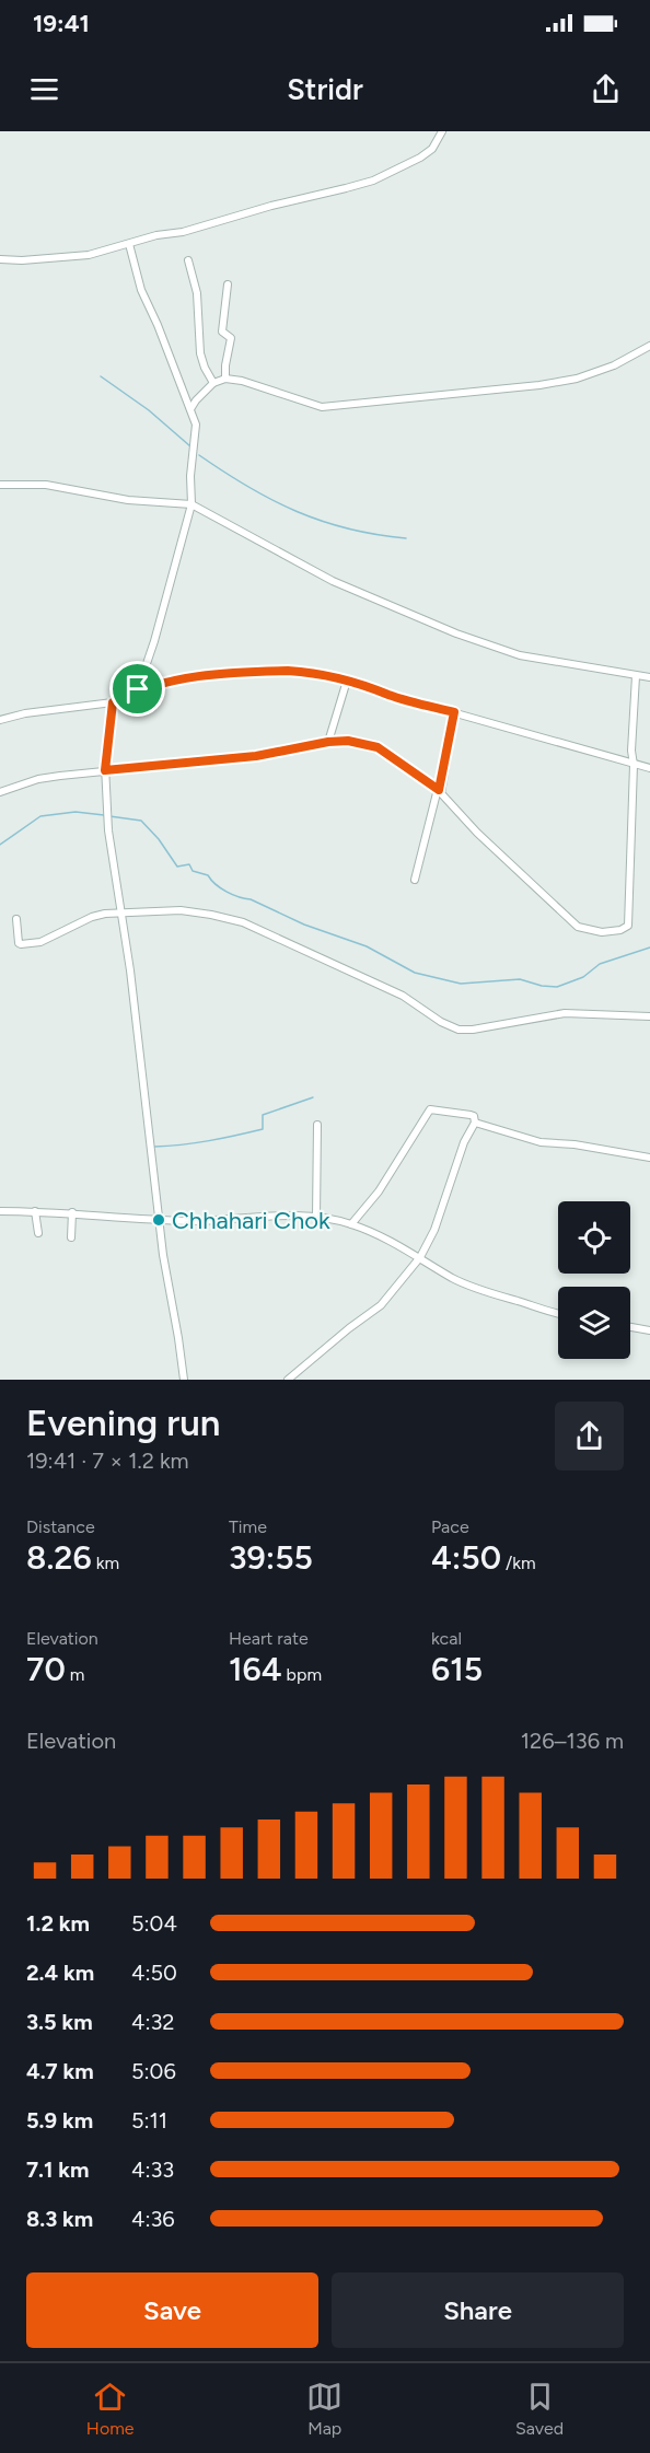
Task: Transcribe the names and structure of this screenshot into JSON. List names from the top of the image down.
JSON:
{
  "places": ["Chhahari Chok"],
  "page": {
    "status": "19:41",
    "header": "Stridr",
    "heading": ["Evening run", "19:41 · 7 × 1.2 km"],
    "stats": [
      ["Distance", "8.26 km"],
      ["Time", "39:55"],
      ["Pace", "4:50 /km"],
      ["Elevation", "70 m"],
      ["Heart rate", "164 bpm"],
      ["kcal", "615"]
    ],
    "chart": ["Elevation", "126–136 m"],
    "list": [
      {
        "name": "1.2 km",
        "note": "5:04"
      },
      {
        "name": "2.4 km",
        "note": "4:50"
      },
      {
        "name": "3.5 km",
        "note": "4:32"
      },
      {
        "name": "4.7 km",
        "note": "5:06"
      },
      {
        "name": "5.9 km",
        "note": "5:11"
      },
      {
        "name": "7.1 km",
        "note": "4:33"
      },
      {
        "name": "8.3 km",
        "note": "4:36"
      }
    ],
    "buttons": ["Save", "Share"],
    "tabs": ["Home", "Map", "Saved"]
  }
}
